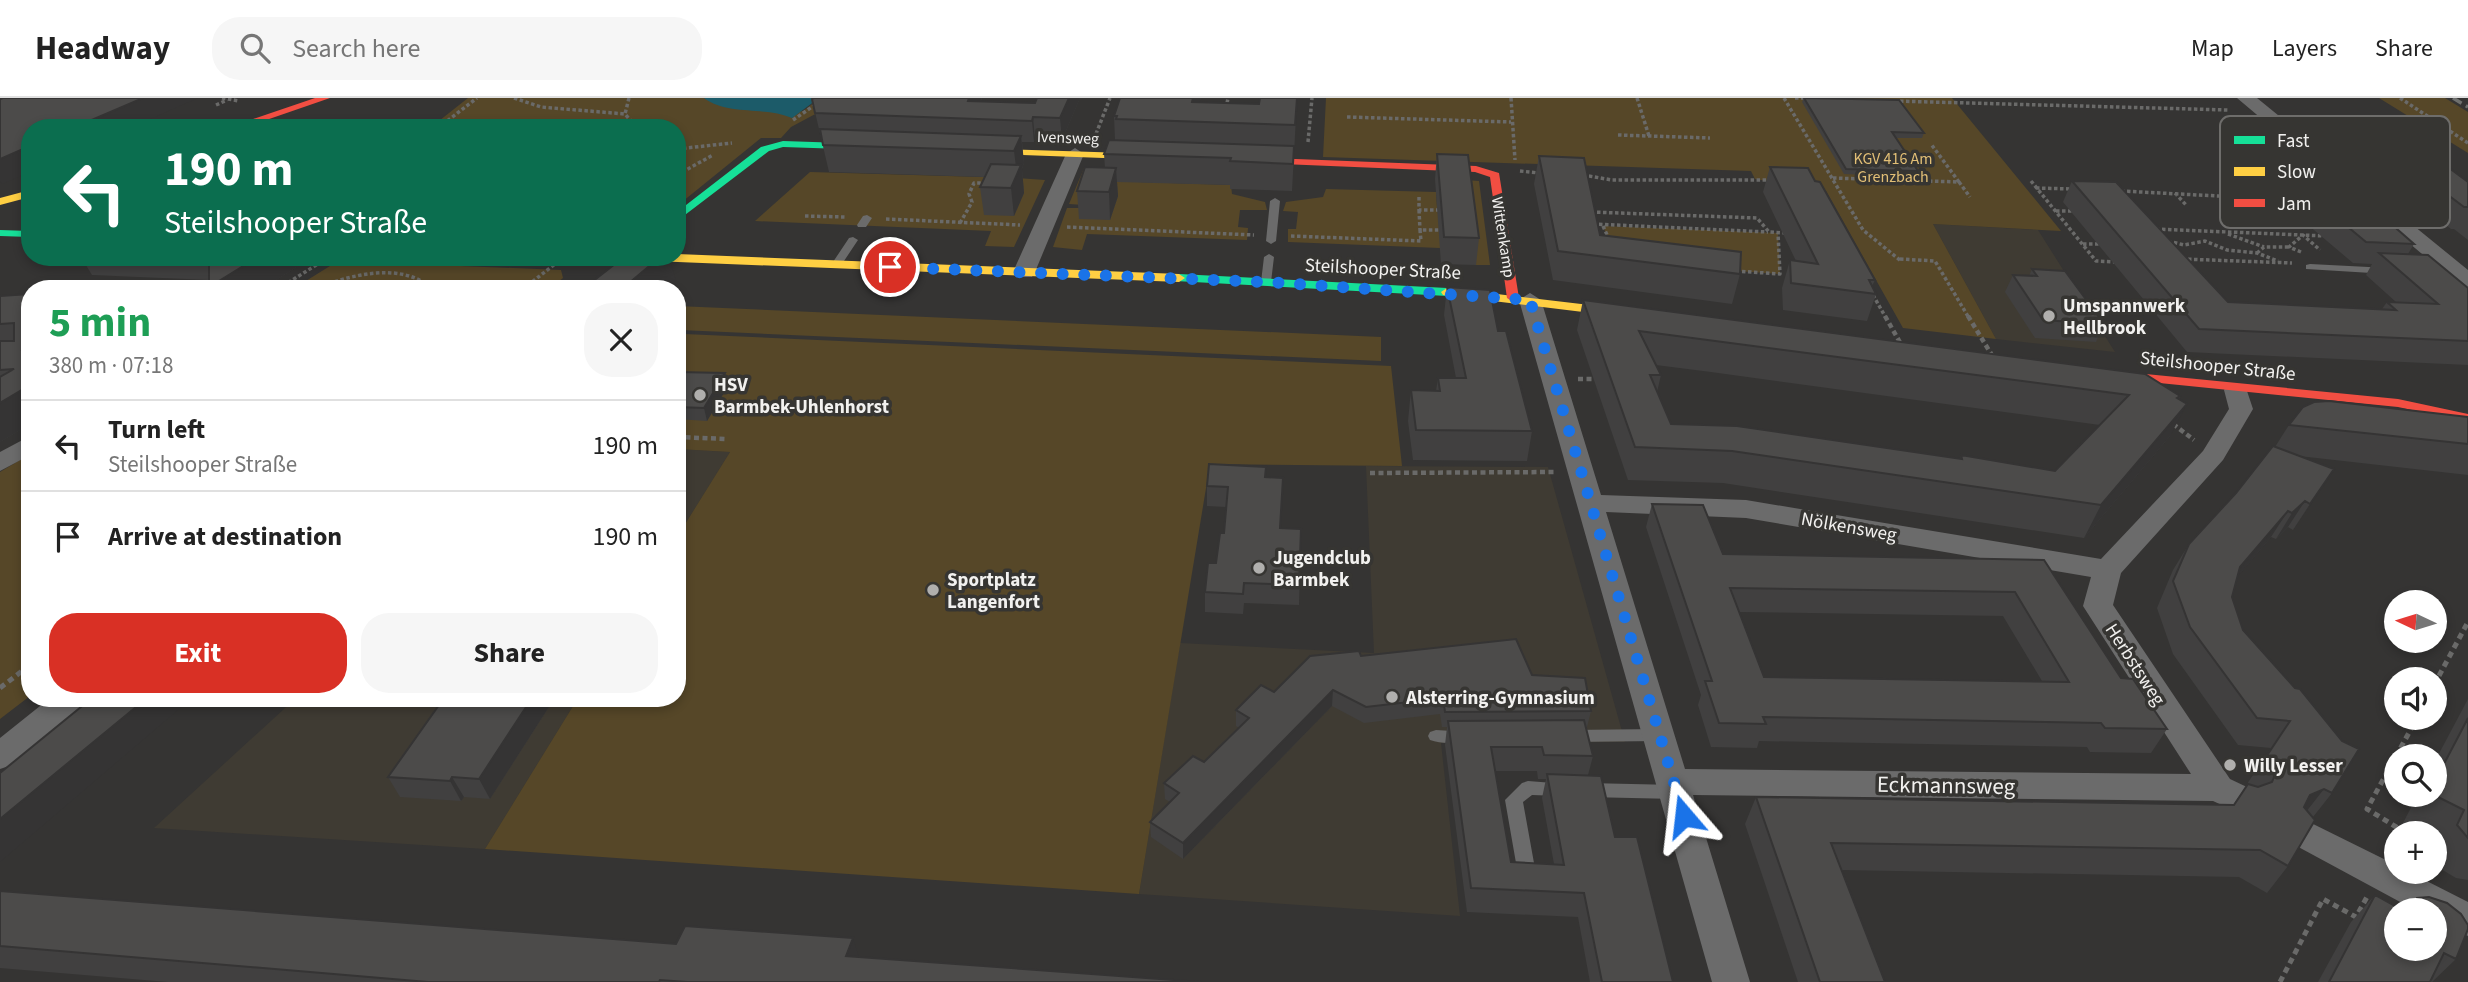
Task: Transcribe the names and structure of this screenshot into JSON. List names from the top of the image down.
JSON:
{
  "streets": {
    "street": [
      "Ivensweg",
      "Wittenkamp",
      "Steilshooper Straße",
      "Nölkensweg",
      "Herbstsweg",
      "Eckmannsweg"
    ]
  },
  "crossings": [
    ["Wittenkamp", "Steilshooper Straße"],
    ["Wittenkamp", "Nölkensweg"],
    ["Wittenkamp", "Eckmannsweg"],
    ["Steilshooper Straße", "Herbstsweg"],
    ["Nölkensweg", "Herbstsweg"],
    ["Herbstsweg", "Eckmannsweg"]
  ],
  "parks": ["KGV 416 Am Grenzbach"],
  "places": [
    "Umspannwerk Hellbrook",
    "HSV Barmbek-Uhlenhorst",
    "Jugendclub Barmbek",
    "Sportplatz Langenfort",
    "Alsterring-Gymnasium",
    "Willy Lesser"
  ],
  "legend": ["Fast", "Slow", "Jam"],
  "north": "left",
  "page": {
    "header": "Headway",
    "search": "Search here",
    "nav": ["Map", "Layers", "Share"],
    "turn": ["190 m", "Steilshooper Straße"],
    "heading": ["5 min", "380 m · 07:18"],
    "list": [
      {
        "name": "Turn left",
        "note": "Steilshooper Straße",
        "value": "190 m"
      },
      {
        "name": "Arrive at destination",
        "value": "190 m"
      }
    ],
    "map_buttons": ["+", "−"],
    "buttons": ["Exit", "Share"]
  }
}
